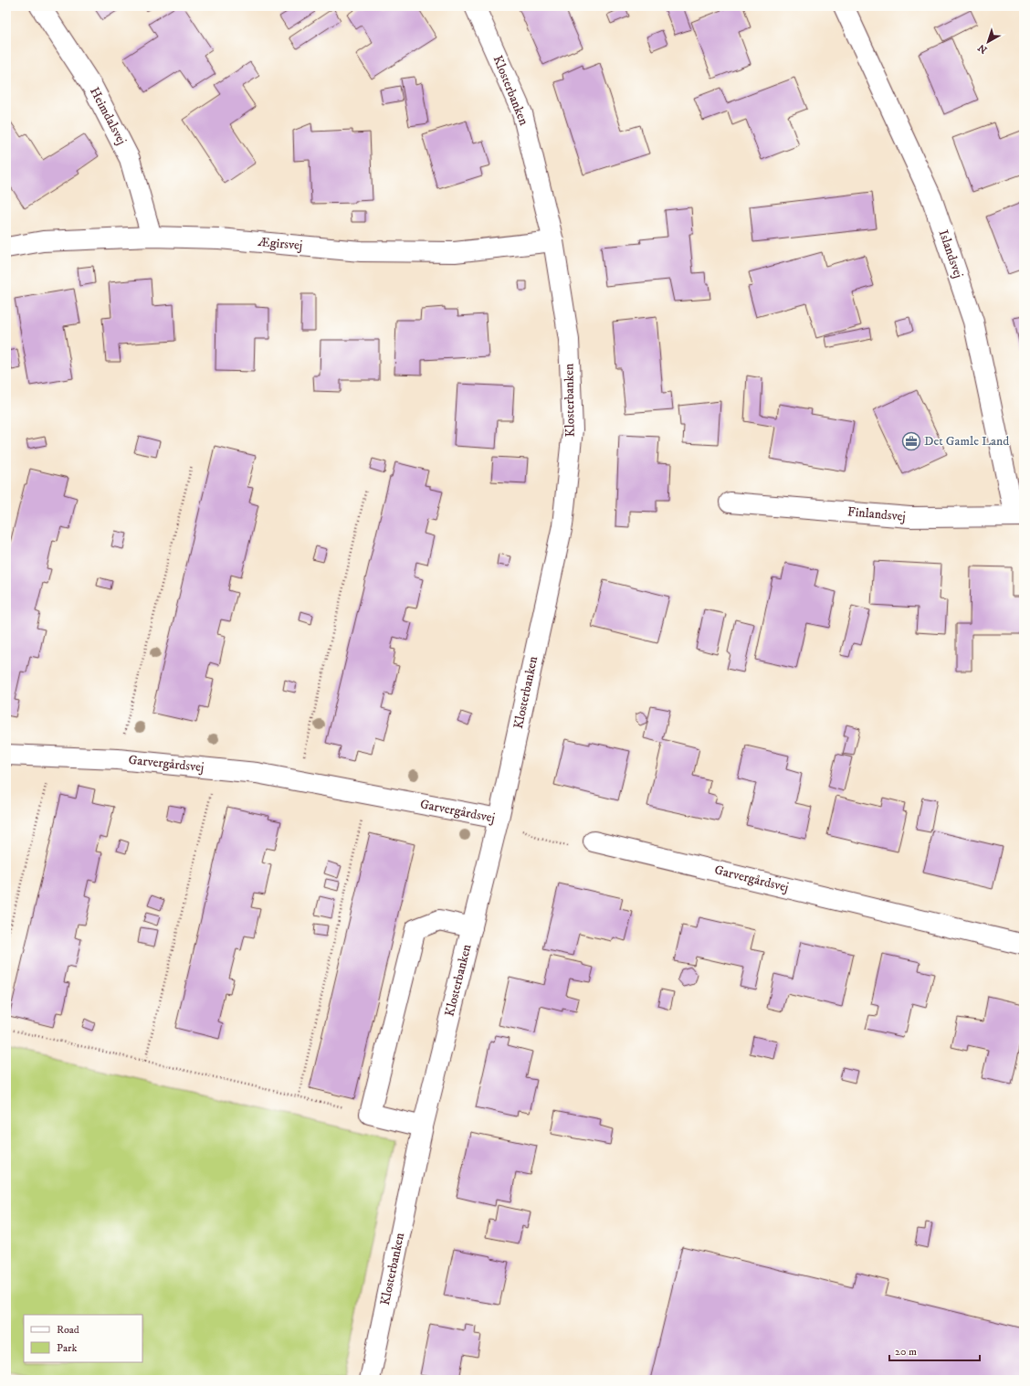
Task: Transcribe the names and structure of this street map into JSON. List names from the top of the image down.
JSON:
{
  "streets": {
    "street": [
      "Klosterbanken",
      "Heimdalsvej",
      "Ægirsvej",
      "Islandsvej",
      "Finlandsvej",
      "Garvergårdsvej"
    ]
  },
  "crossings": [
    ["Klosterbanken", "Ægirsvej"],
    ["Klosterbanken", "Garvergårdsvej"],
    ["Heimdalsvej", "Ægirsvej"],
    ["Islandsvej", "Finlandsvej"]
  ],
  "places": {
    "office": ["Det Gamle Land"]
  },
  "legend": ["Road", "Park"],
  "scale_bar": "20 m",
  "north": "bottom left"
}
